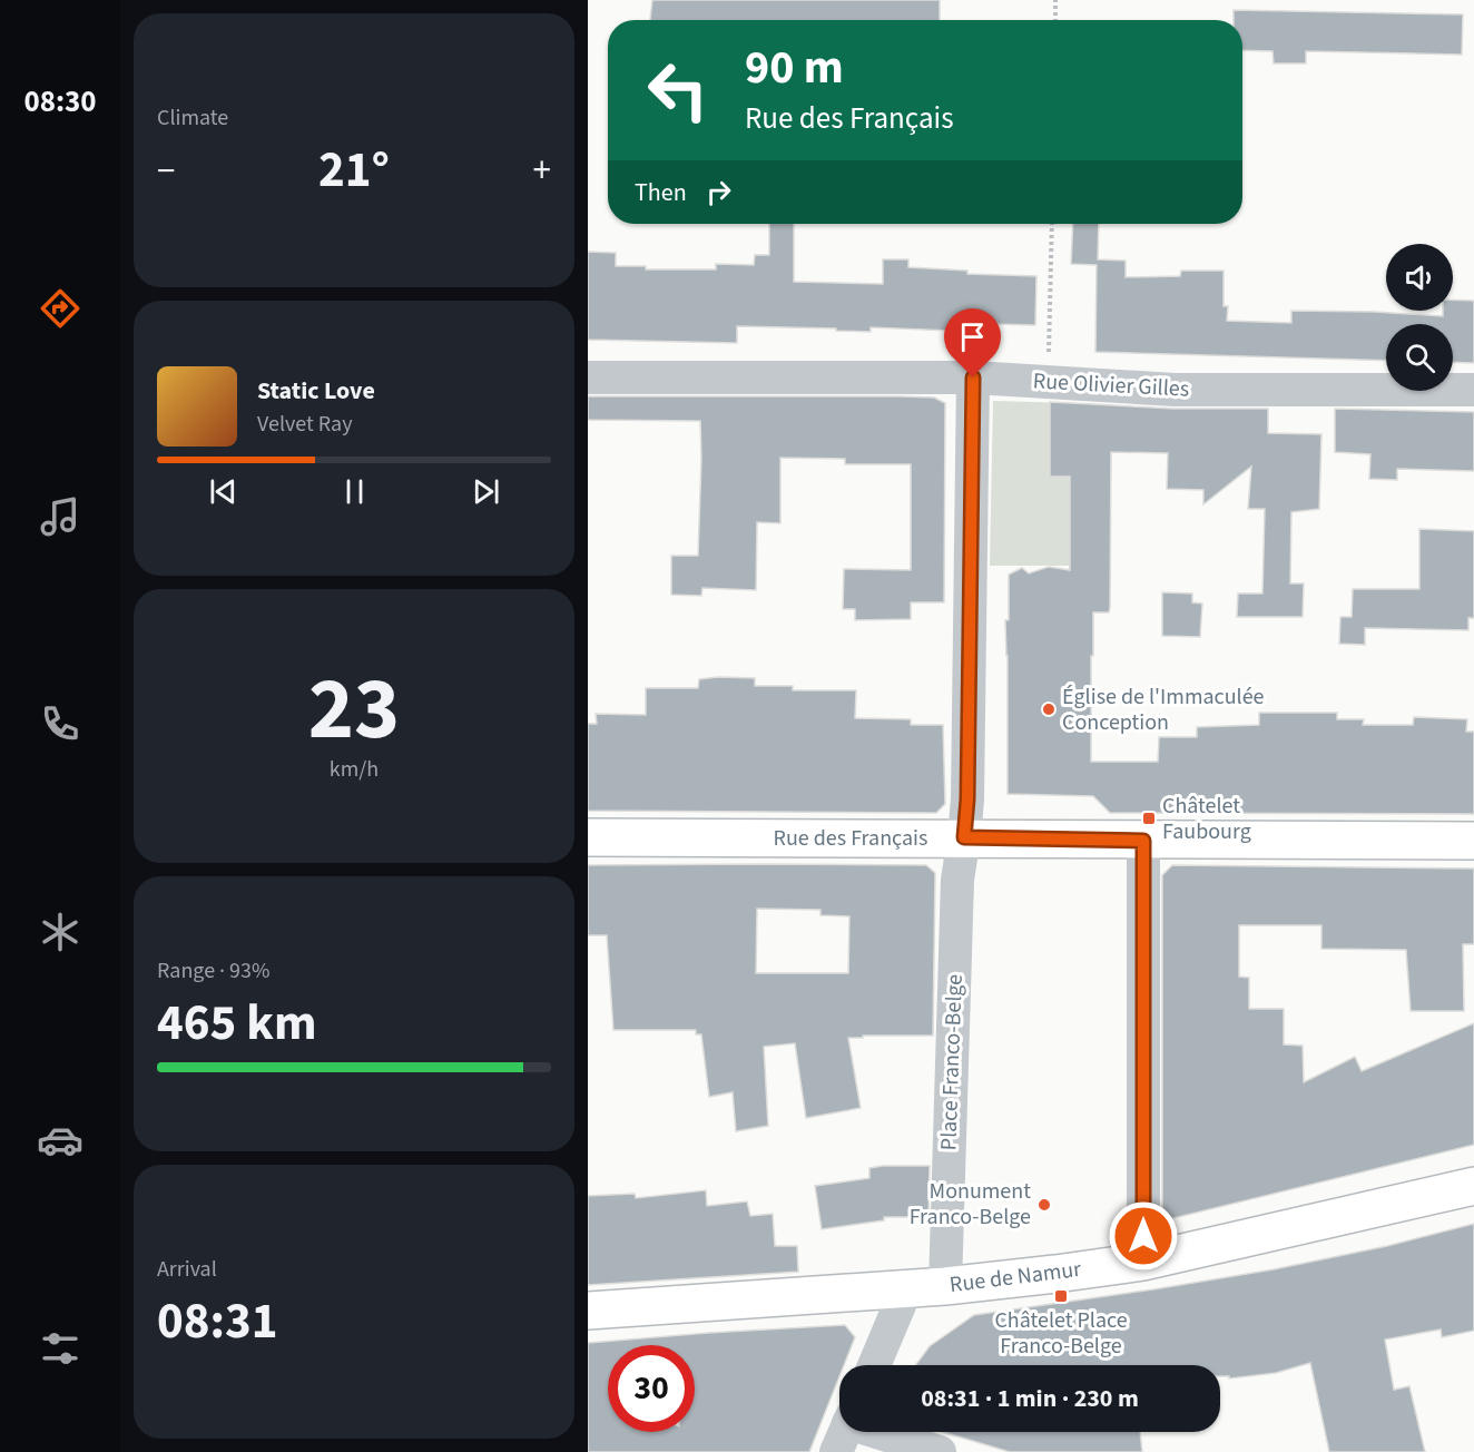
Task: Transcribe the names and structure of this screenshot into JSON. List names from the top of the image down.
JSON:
{
  "streets": {
    "main road": ["Rue des Français", "Rue de Namur"],
    "street": ["Rue Olivier Gilles", "Place Franco-Belge"]
  },
  "crossings": [
    ["Rue Olivier Gilles", "Place Franco-Belge"],
    ["Rue des Français", "Place Franco-Belge"],
    ["Place Franco-Belge", "Rue de Namur"]
  ],
  "places": {
    "other": ["Église de l'Immaculée Conception", "Monument Franco-Belge"],
    "transit": ["Châtelet Faubourg", "Châtelet Place Franco-Belge"]
  },
  "page": {
    "tabs": "08:30",
    "tile": [
      "Climate",
      ["23", "km/h"],
      ["Range · 93%", "465 km"],
      ["Arrival", "08:31"]
    ],
    "turn": ["90 m", "Rue des Français"],
    "heat": ["−", "21°", "+"],
    "then": "Then",
    "song": ["Static Love", "Velvet Ray"],
    "limit": "30",
    "trip": "08:31 · 1 min · 230 m"
  }
}
